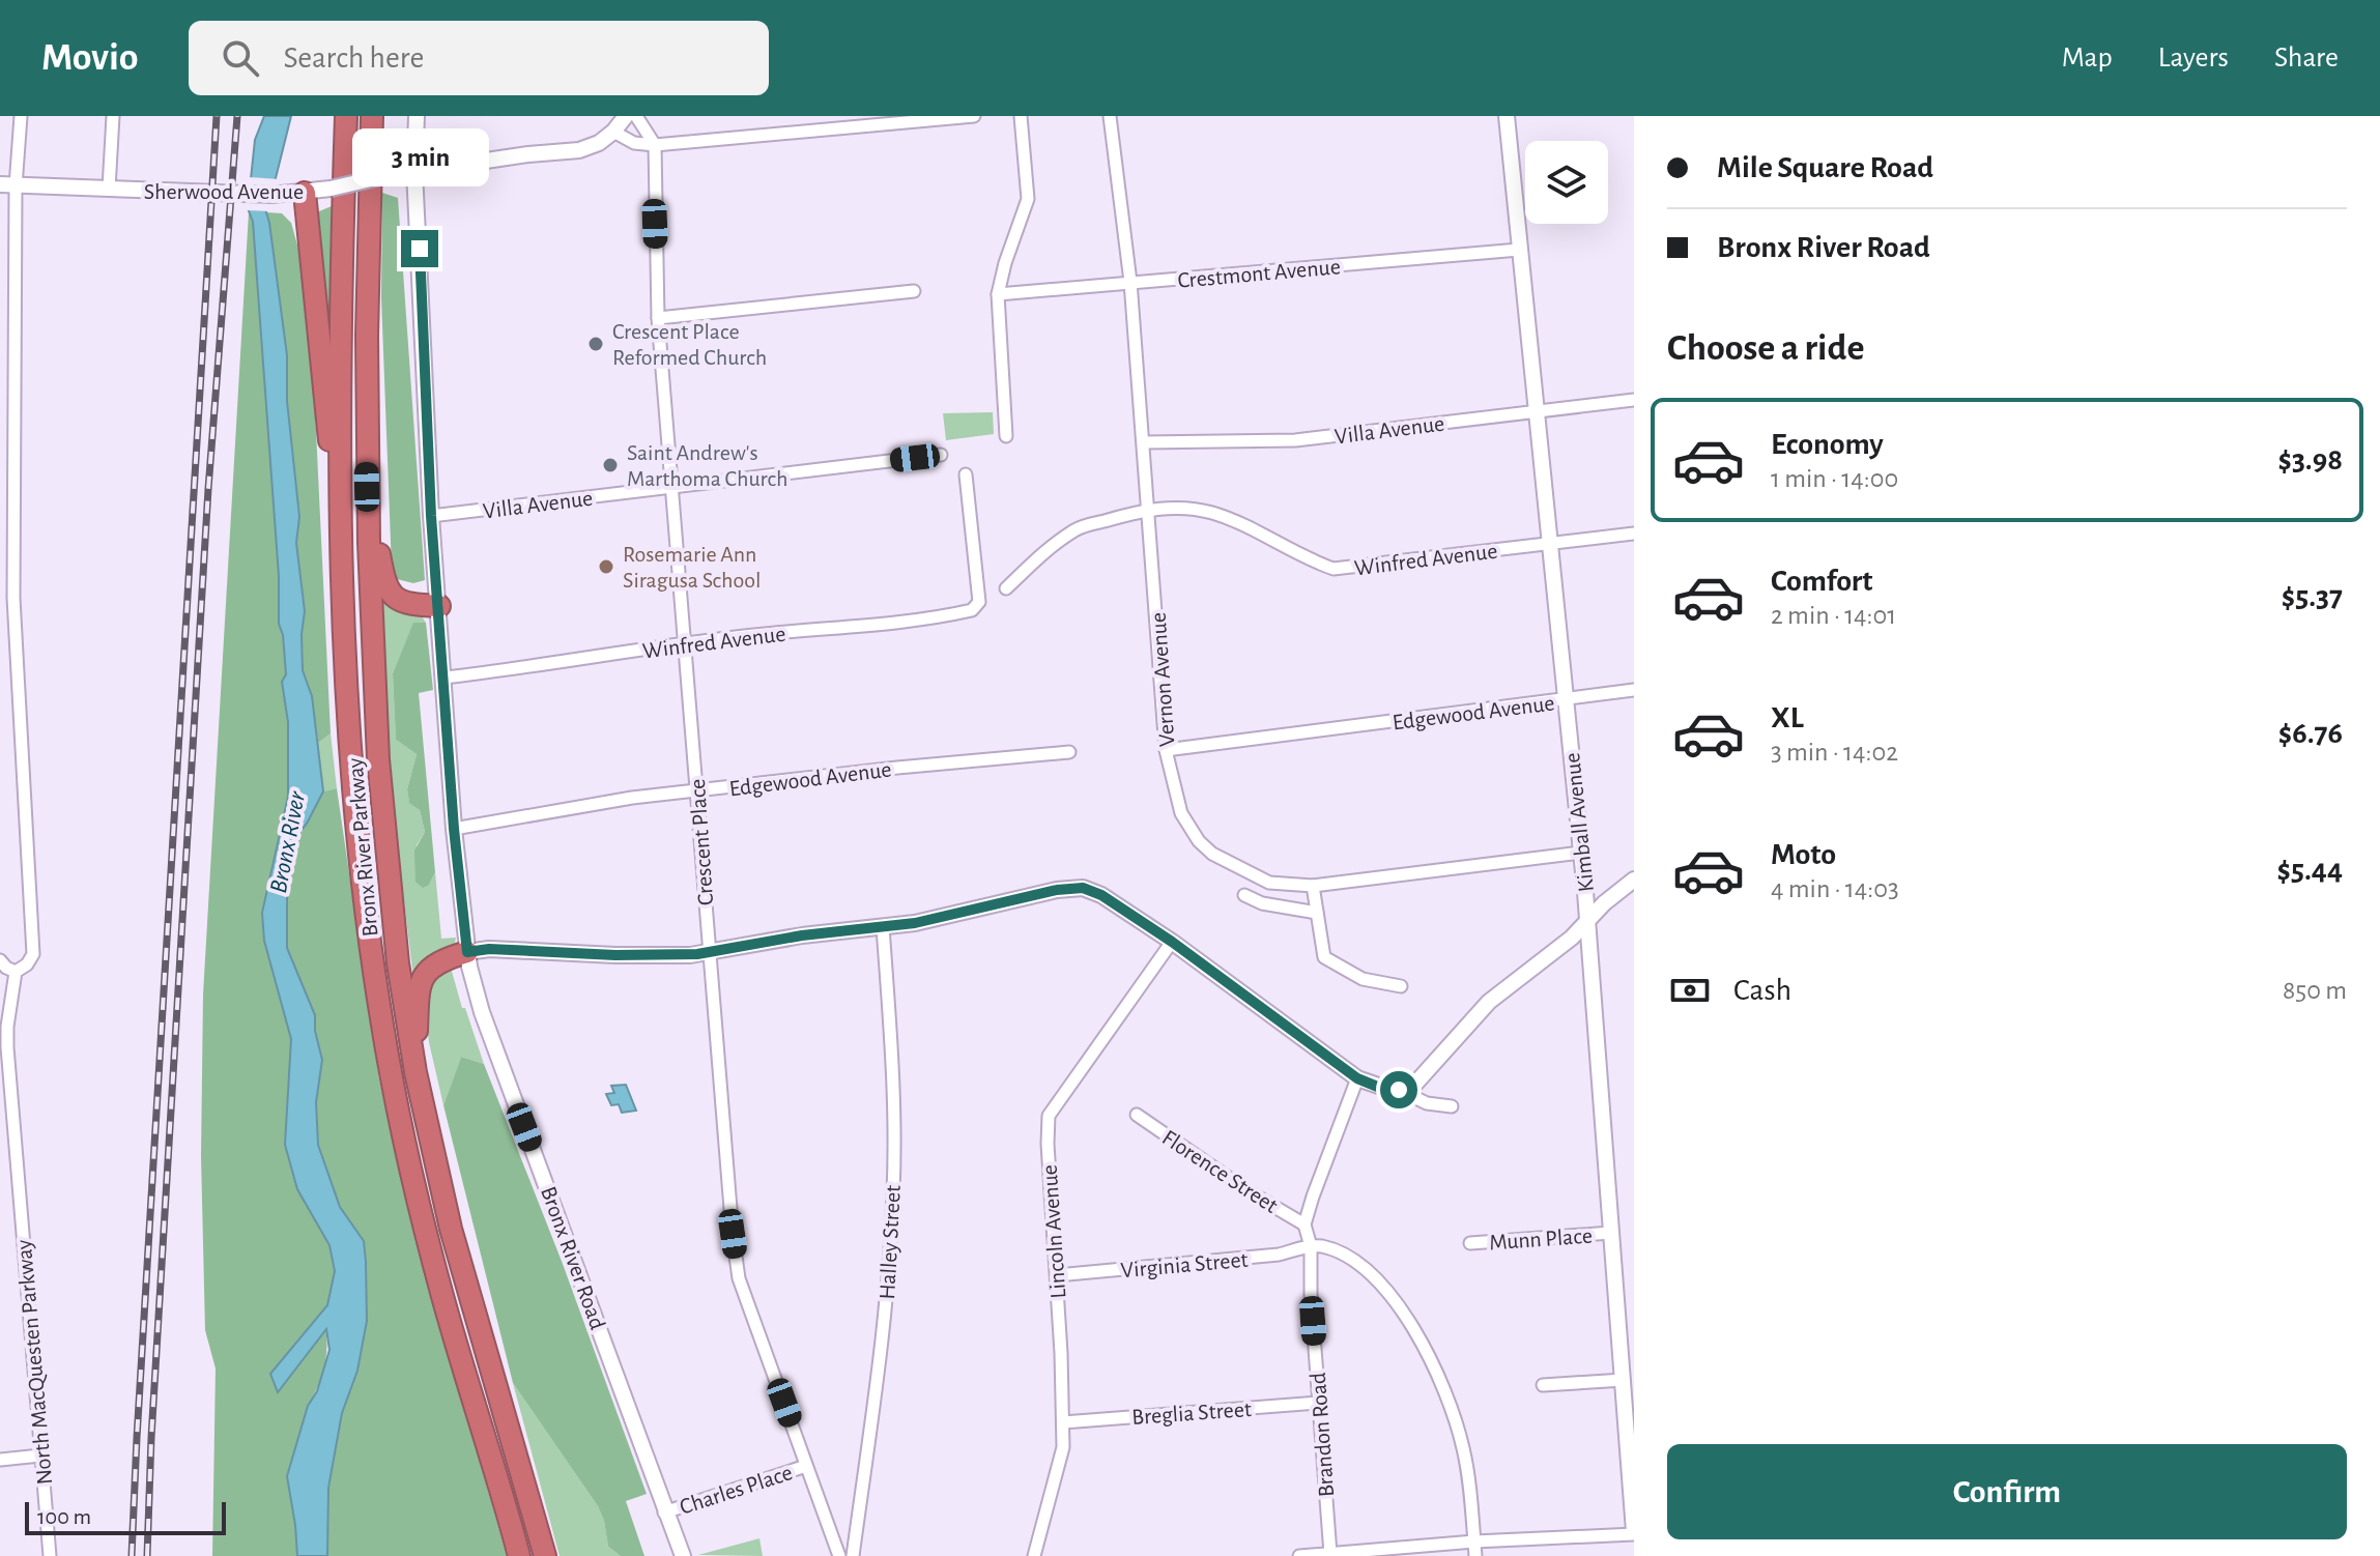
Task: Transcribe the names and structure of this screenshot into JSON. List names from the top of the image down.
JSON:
{
  "streets": {
    "highway": ["Bronx River Parkway"],
    "street": [
      "Sherwood Avenue",
      "Crestmont Avenue",
      "Villa Avenue",
      "Winfred Avenue",
      "Vernon Avenue",
      "Edgewood Avenue",
      "Kimball Avenue",
      "Crescent Place",
      "Florence Street",
      "Lincoln Avenue",
      "Munn Place",
      "Halley Street",
      "Bronx River Road",
      "Virginia Street",
      "North MacQuesten Parkway",
      "Breglia Street",
      "Brandon Road",
      "Charles Place"
    ]
  },
  "crossings": [
    ["Sherwood Avenue", "Bronx River Road"],
    ["Sherwood Avenue", "North MacQuesten Parkway"],
    ["Crestmont Avenue", "Vernon Avenue"],
    ["Crestmont Avenue", "Kimball Avenue"],
    ["Villa Avenue", "Vernon Avenue"],
    ["Villa Avenue", "Kimball Avenue"],
    ["Villa Avenue", "Crescent Place"],
    ["Villa Avenue", "Bronx River Road"],
    ["Winfred Avenue", "Vernon Avenue"],
    ["Winfred Avenue", "Kimball Avenue"],
    ["Winfred Avenue", "Crescent Place"],
    ["Winfred Avenue", "Bronx River Road"],
    ["Vernon Avenue", "Edgewood Avenue"],
    ["Vernon Avenue", "Kimball Avenue"],
    ["Edgewood Avenue", "Kimball Avenue"],
    ["Edgewood Avenue", "Crescent Place"],
    ["Edgewood Avenue", "Bronx River Road"],
    ["Kimball Avenue", "Munn Place"],
    ["Crescent Place", "Charles Place"],
    ["Florence Street", "Brandon Road"],
    ["Lincoln Avenue", "Virginia Street"],
    ["Lincoln Avenue", "Breglia Street"],
    ["Bronx River Road", "Charles Place"],
    ["Virginia Street", "Brandon Road"],
    ["Breglia Street", "Brandon Road"]
  ],
  "water": ["Bronx River"],
  "places": ["Crescent Place Reformed Church", "Saint Andrew's Marthoma Church", "Rosemarie Ann Siragusa School"],
  "scale_bar": "100 m",
  "page": {
    "header": "Movio",
    "search": "Search here",
    "nav": ["Map", "Layers", "Share"],
    "banner": ["Mile Square Road", "Bronx River Road"],
    "bubble": "3 min",
    "heading": "Choose a ride",
    "list": [
      {
        "name": "Economy",
        "note": "1 min · 14:00",
        "value": "$3.98"
      },
      {
        "name": "Comfort",
        "note": "2 min · 14:01",
        "value": "$5.37"
      },
      {
        "name": "XL",
        "note": "3 min · 14:02",
        "value": "$6.76"
      },
      {
        "name": "Moto",
        "note": "4 min · 14:03",
        "value": "$5.44"
      }
    ],
    "pay": ["Cash", "850 m"],
    "buttons": "Confirm",
    "scale": "100 m"
  }
}
